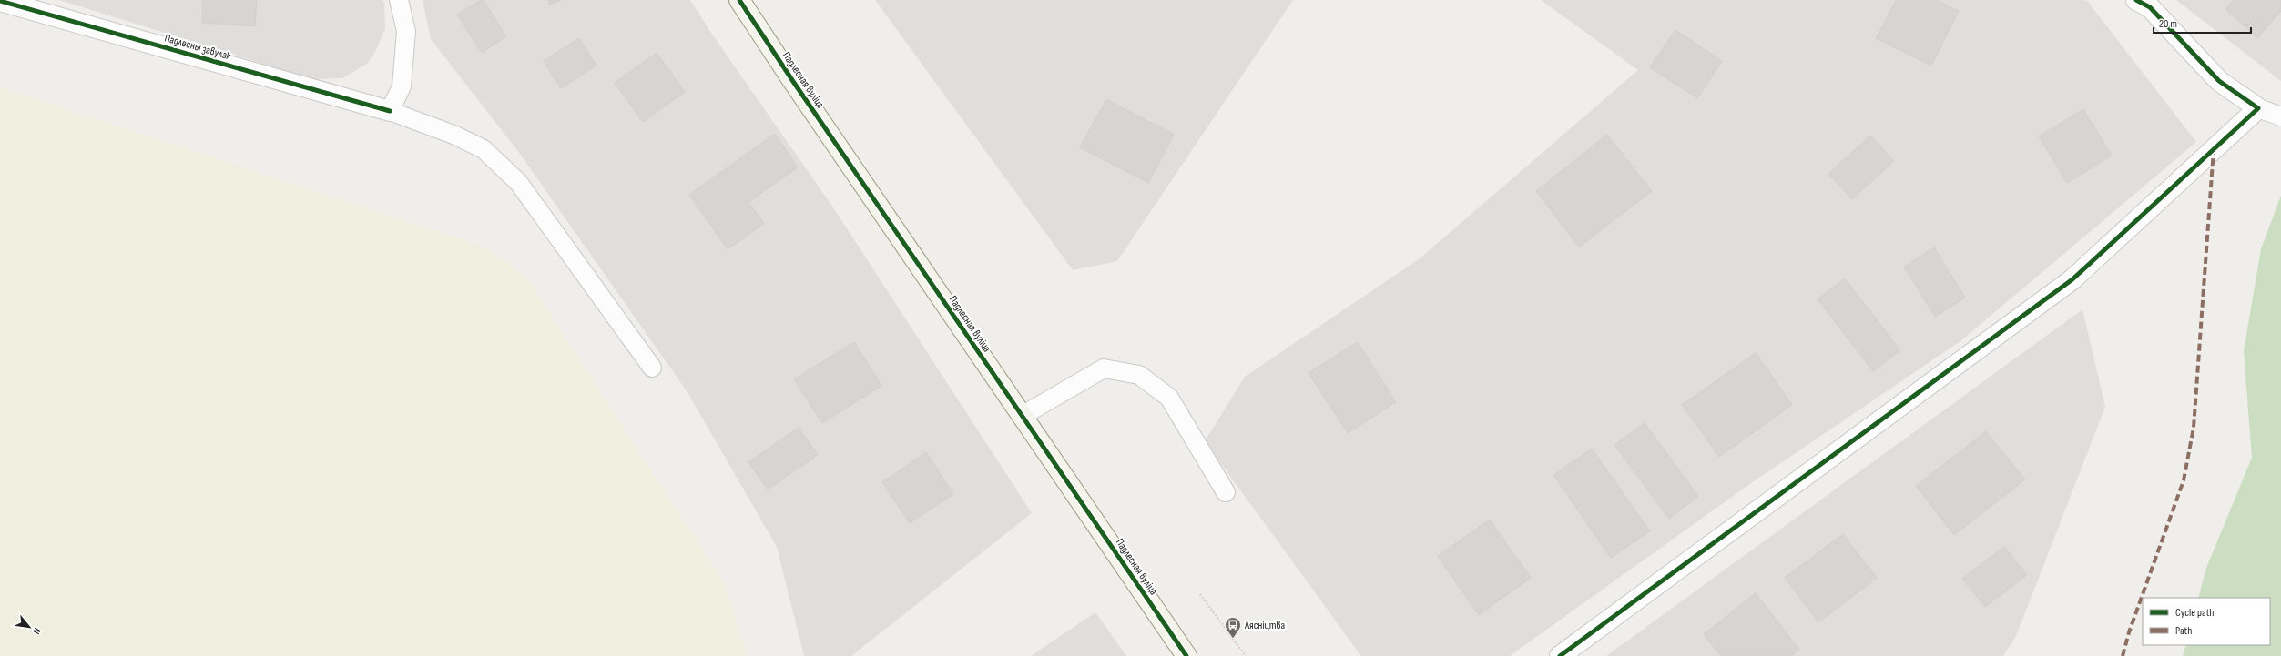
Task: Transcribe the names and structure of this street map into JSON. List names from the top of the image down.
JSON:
{
  "streets": {
    "main road": ["Падлесная вуліца"],
    "street": ["Падлесны завулак"]
  },
  "places": {
    "bus stop": ["Лясніцтва"]
  },
  "legend": ["Cycle path", "Path"],
  "scale_bar": "20 m",
  "north": "bottom right"
}
